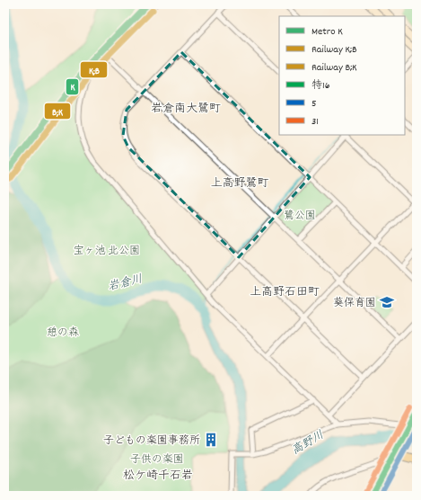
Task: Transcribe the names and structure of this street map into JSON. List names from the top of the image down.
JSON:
{
  "districts": [
    "岩倉南大鷺町",
    "上高野鷺町",
    "上高野石田町",
    "松ケ崎千石岩"
  ],
  "water": ["岩倉川", "高野川"],
  "parks": [
    "鷺公園",
    "宝ヶ池 北公園",
    "憩の森",
    "子供の楽園"
  ],
  "places": {
    "school or university": ["葵保育園"],
    "building": ["子どもの楽園事務所"]
  },
  "lines": [
    "metro line K",
    "rail line B;K",
    "rail line K;B",
    "transit line 31",
    "transit line 特16",
    "transit line 5"
  ],
  "legend": [
    "Metro K",
    "Railway K;B",
    "Railway B;K",
    "特16",
    "5",
    "31"
  ]
}
